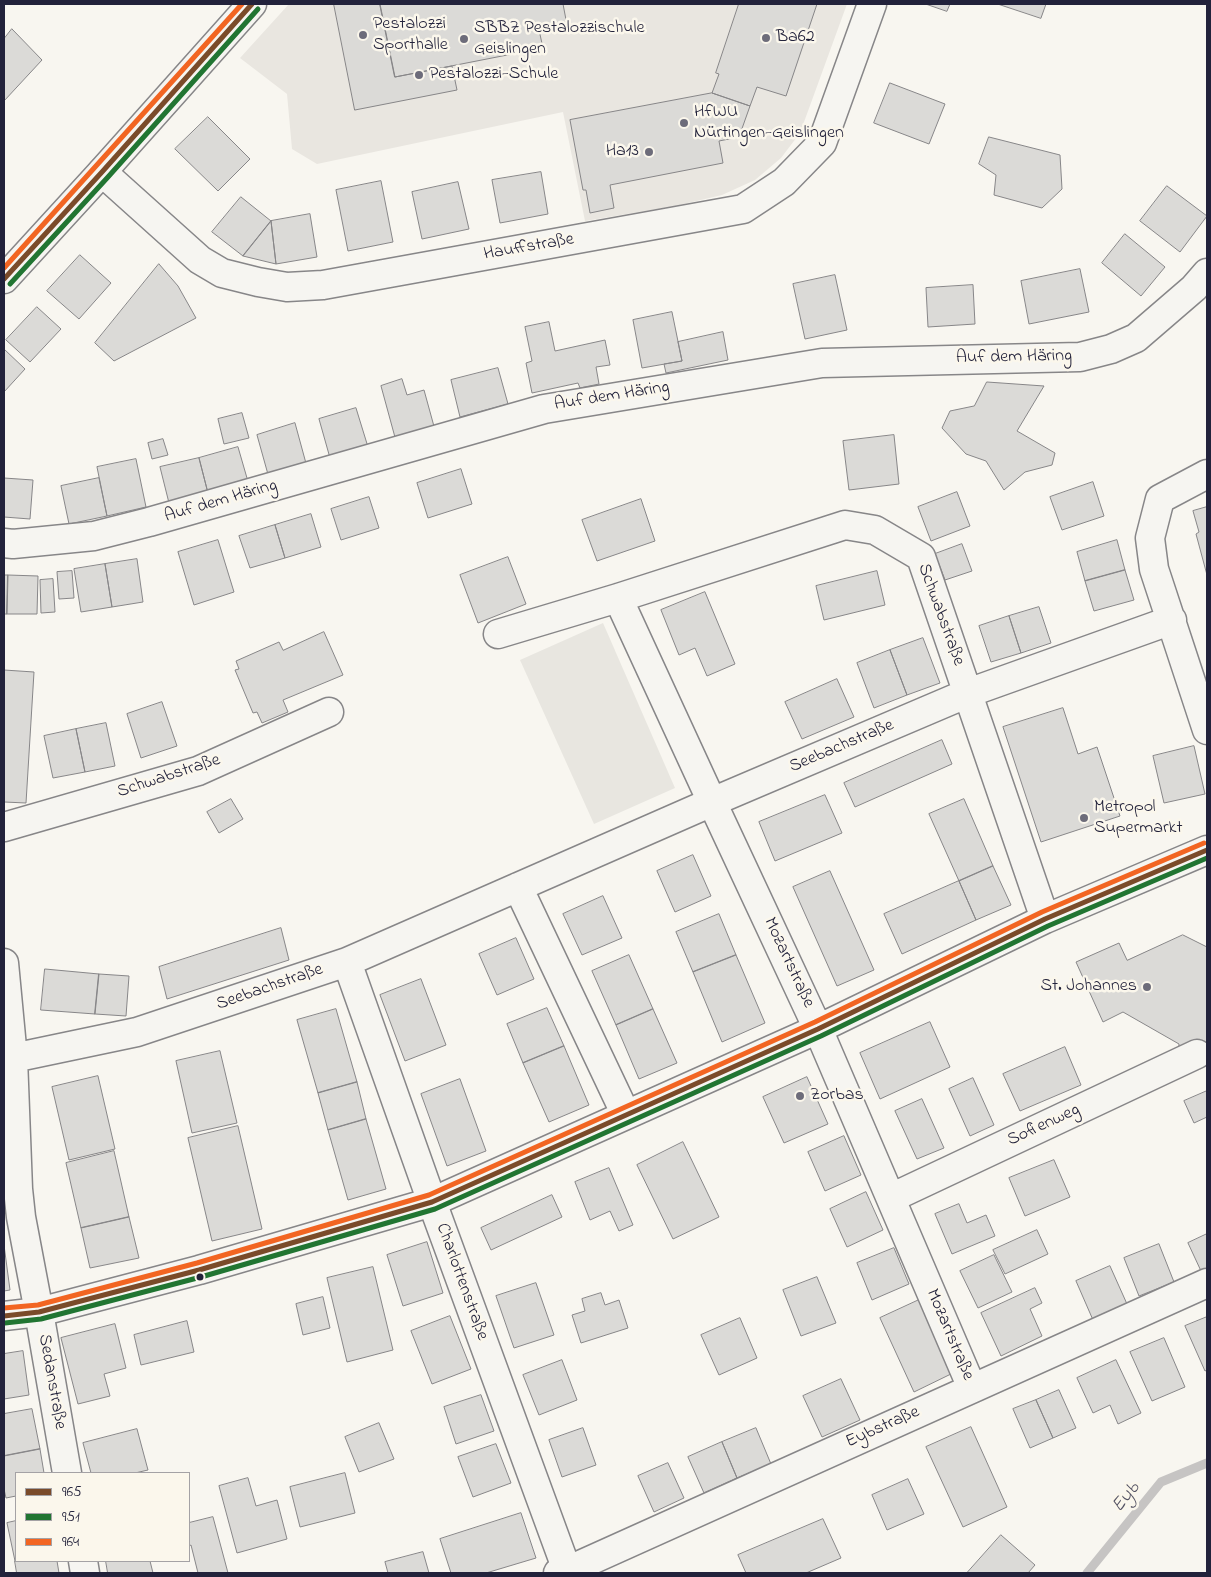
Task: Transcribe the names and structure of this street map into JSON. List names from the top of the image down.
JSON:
{
  "streets": {
    "street": [
      "Hauffstraße",
      "Auf dem Häring",
      "Schwabstraße",
      "Seebachstraße",
      "Mozartstraße",
      "Sofienweg",
      "Charlottenstraße",
      "Sedanstraße",
      "Eybstraße"
    ]
  },
  "crossings": [
    ["Schwabstraße", "Seebachstraße"],
    ["Schwabstraße", "Mozartstraße"],
    ["Seebachstraße", "Mozartstraße"],
    ["Seebachstraße", "Charlottenstraße"],
    ["Seebachstraße", "Sedanstraße"],
    ["Mozartstraße", "Sofienweg"],
    ["Mozartstraße", "Eybstraße"],
    ["Charlottenstraße", "Eybstraße"]
  ],
  "water": ["Eyb"],
  "places": [
    "Pestalozzi Sporthalle",
    "Ba62",
    "SBBZ Pestalozzischule Geislingen",
    "Pestalozzi-Schule",
    "HfWU Nürtingen-Geislingen",
    "Ha13",
    "Metropol Supermarkt",
    "St. Johannes",
    "Zorbas"
  ],
  "lines": ["transit line 965", "transit line 964", "transit line 951"],
  "legend": ["965", "951", "964"]
}
